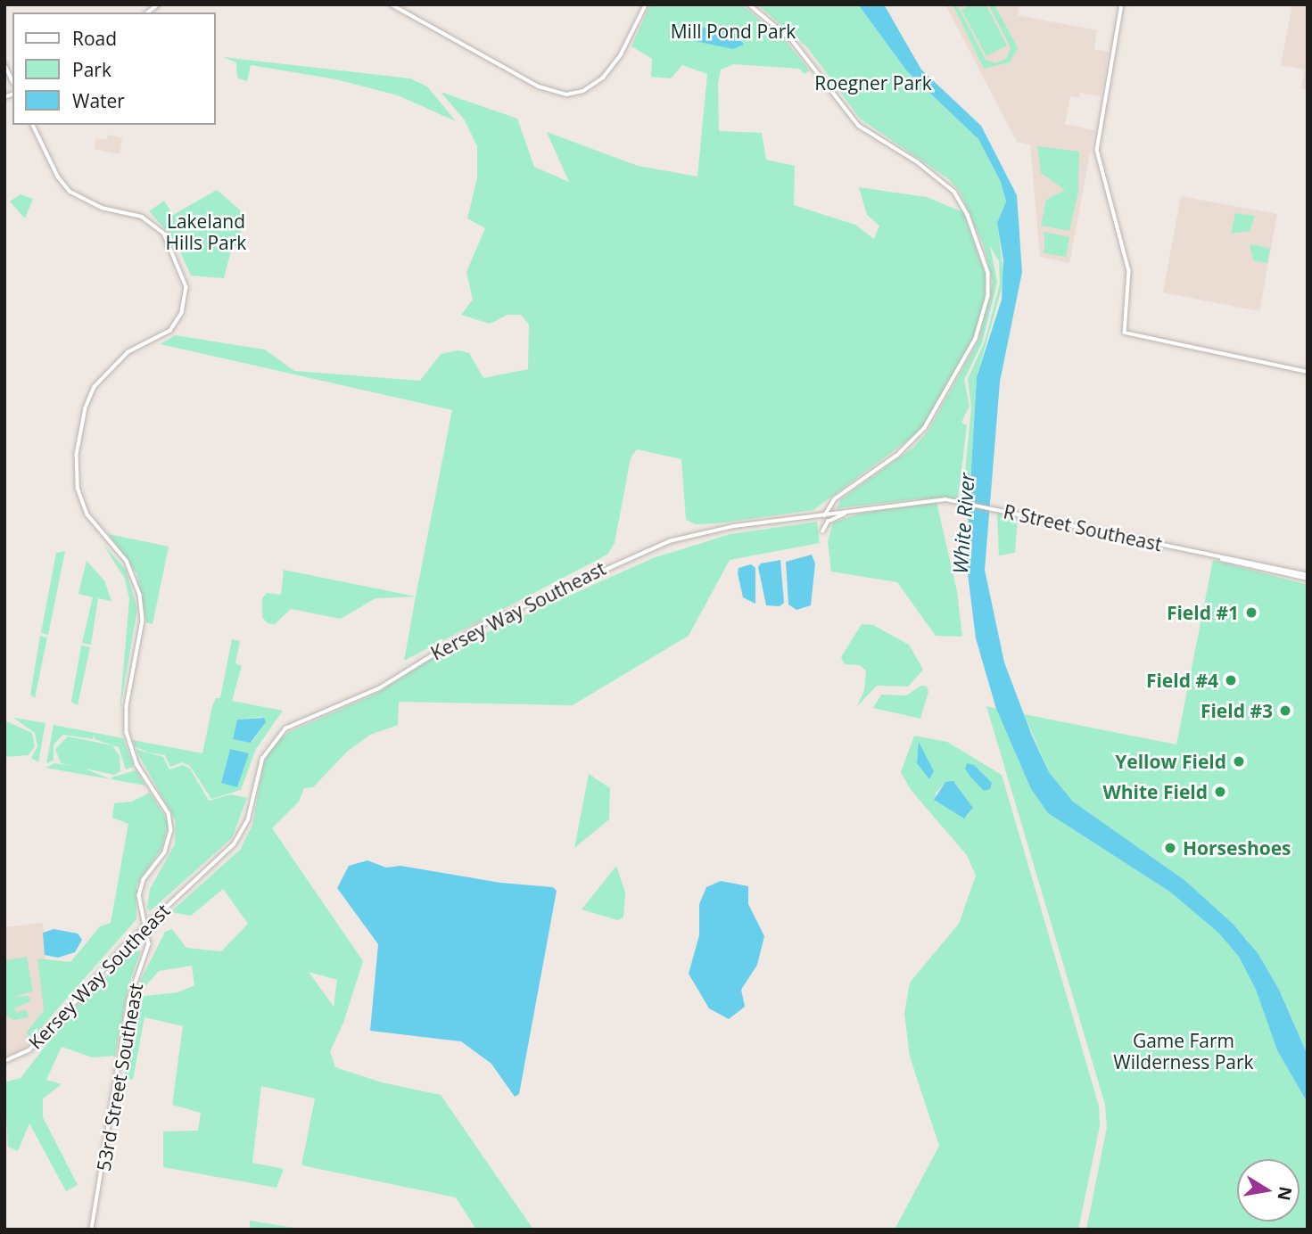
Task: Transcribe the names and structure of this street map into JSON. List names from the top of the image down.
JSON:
{
  "streets": {
    "street": ["R Street Southeast", "Kersey Way Southeast", "53rd Street Southeast"]
  },
  "crossings": [
    ["R Street Southeast", "Kersey Way Southeast"],
    ["Kersey Way Southeast", "53rd Street Southeast"]
  ],
  "water": ["White River"],
  "parks": [
    "Mill Pond Park",
    "Roegner Park",
    "Lakeland Hills Park",
    "Game Farm Wilderness Park"
  ],
  "places": [
    "Field #1",
    "Field #4",
    "Field #3",
    "Yellow Field",
    "White Field",
    "Horseshoes"
  ],
  "legend": ["Road", "Park", "Water"],
  "north": "right"
}
